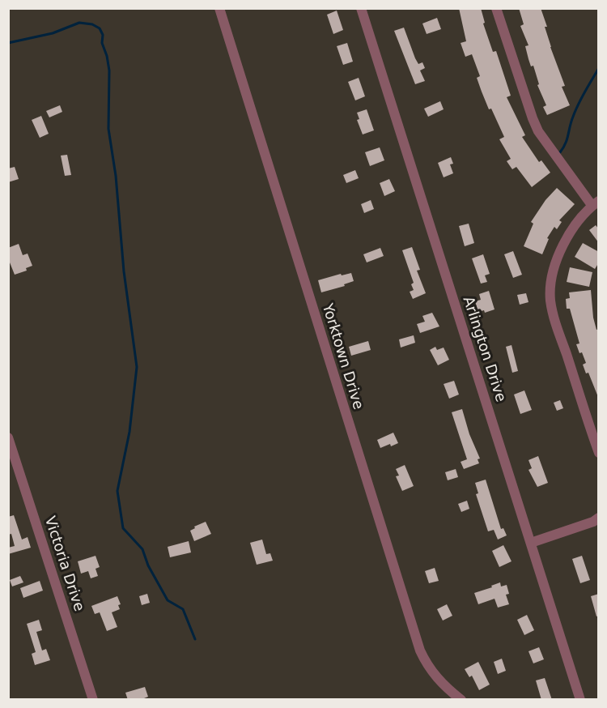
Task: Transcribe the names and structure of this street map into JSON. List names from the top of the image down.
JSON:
{
  "streets": {
    "street": ["Arlington Drive", "Yorktown Drive", "Victoria Drive"]
  }
}
